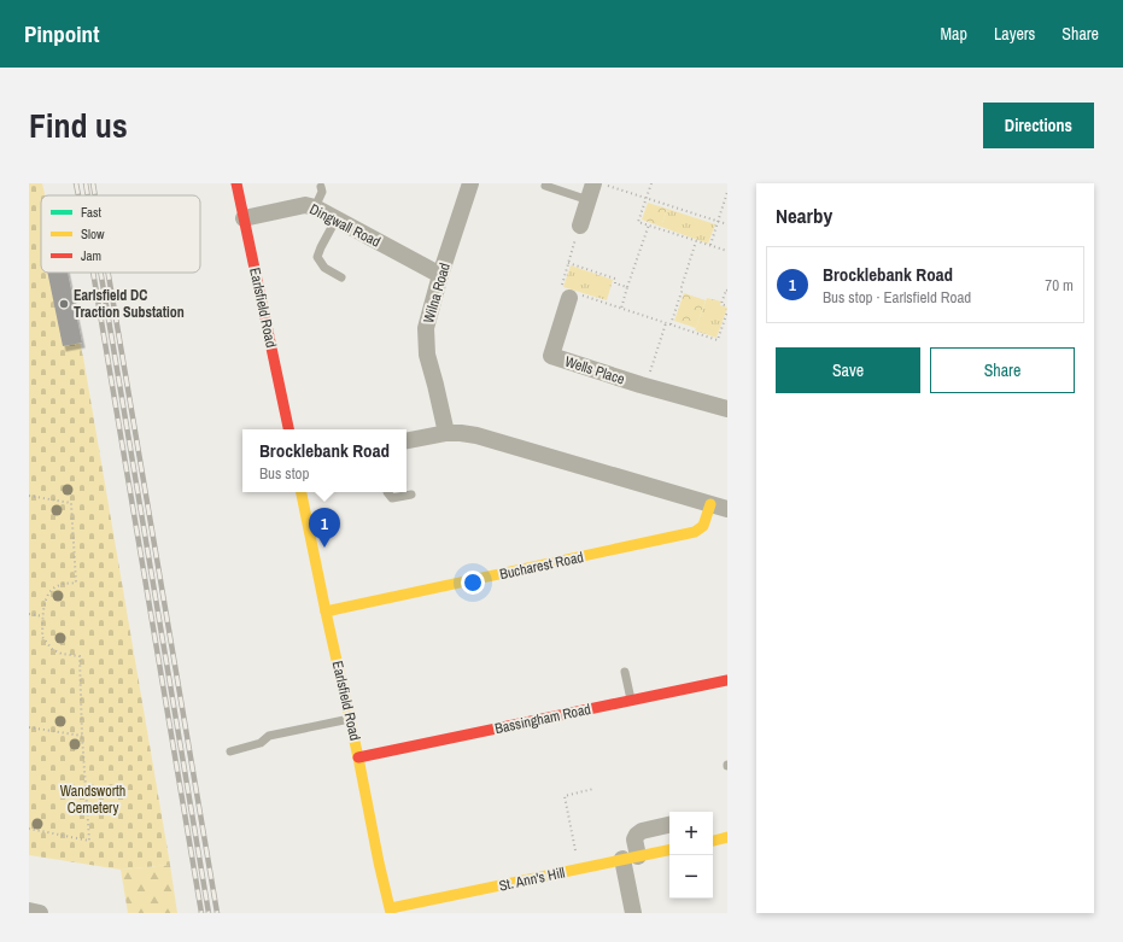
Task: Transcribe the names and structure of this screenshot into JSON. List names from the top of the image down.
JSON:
{
  "streets": {
    "street": [
      "Dingwall Road",
      "Wilna Road",
      "Earlsfield Road",
      "Wells Place",
      "Bucharest Road",
      "Bassingham Road",
      "St. Ann's Hill"
    ]
  },
  "crossings": [
    ["Dingwall Road", "Wilna Road"],
    ["Dingwall Road", "Earlsfield Road"],
    ["Earlsfield Road", "Bucharest Road"],
    ["Earlsfield Road", "Bassingham Road"],
    ["Earlsfield Road", "St. Ann's Hill"]
  ],
  "parks": ["Wandsworth Cemetery"],
  "places": ["Earlsfield DC Traction Substation"],
  "legend": ["Fast", "Slow", "Jam"],
  "page": {
    "header": "Pinpoint",
    "nav": ["Map", "Layers", "Share"],
    "title": "Find us",
    "buttons": [
      "Directions",
      ["Save", "Share"]
    ],
    "heading": "Nearby",
    "list": [
      {
        "mark": "1",
        "name": "Brocklebank Road",
        "note": "Bus stop · Earlsfield Road",
        "value": "70 m"
      }
    ],
    "popup": ["Brocklebank Road", "Bus stop"],
    "pins": "1",
    "map_buttons": ["+", "−"]
  }
}
